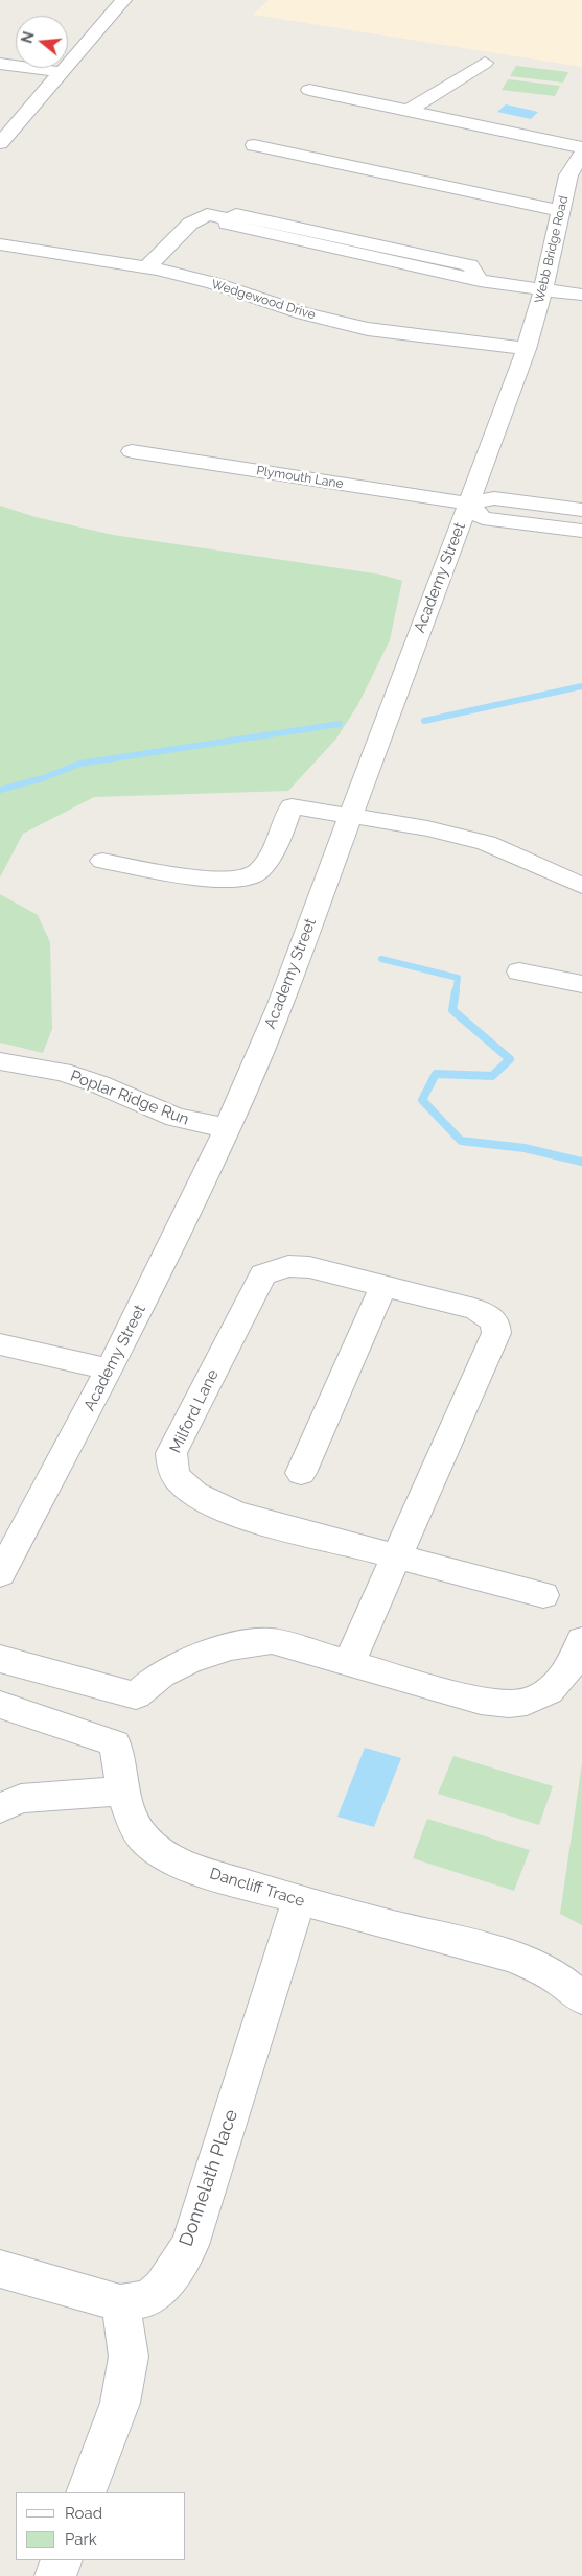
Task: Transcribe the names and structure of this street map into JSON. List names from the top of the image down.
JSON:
{
  "streets": {
    "street": [
      "Webb Bridge Road",
      "Wedgewood Drive",
      "Plymouth Lane",
      "Academy Street",
      "Poplar Ridge Run",
      "Milford Lane",
      "Dancliff Trace",
      "Donnelath Place"
    ]
  },
  "crossings": [
    ["Webb Bridge Road", "Wedgewood Drive"],
    ["Webb Bridge Road", "Academy Street"],
    ["Wedgewood Drive", "Academy Street"],
    ["Plymouth Lane", "Academy Street"],
    ["Academy Street", "Poplar Ridge Run"],
    ["Dancliff Trace", "Donnelath Place"]
  ],
  "legend": ["Road", "Park"],
  "north": "left"
}
